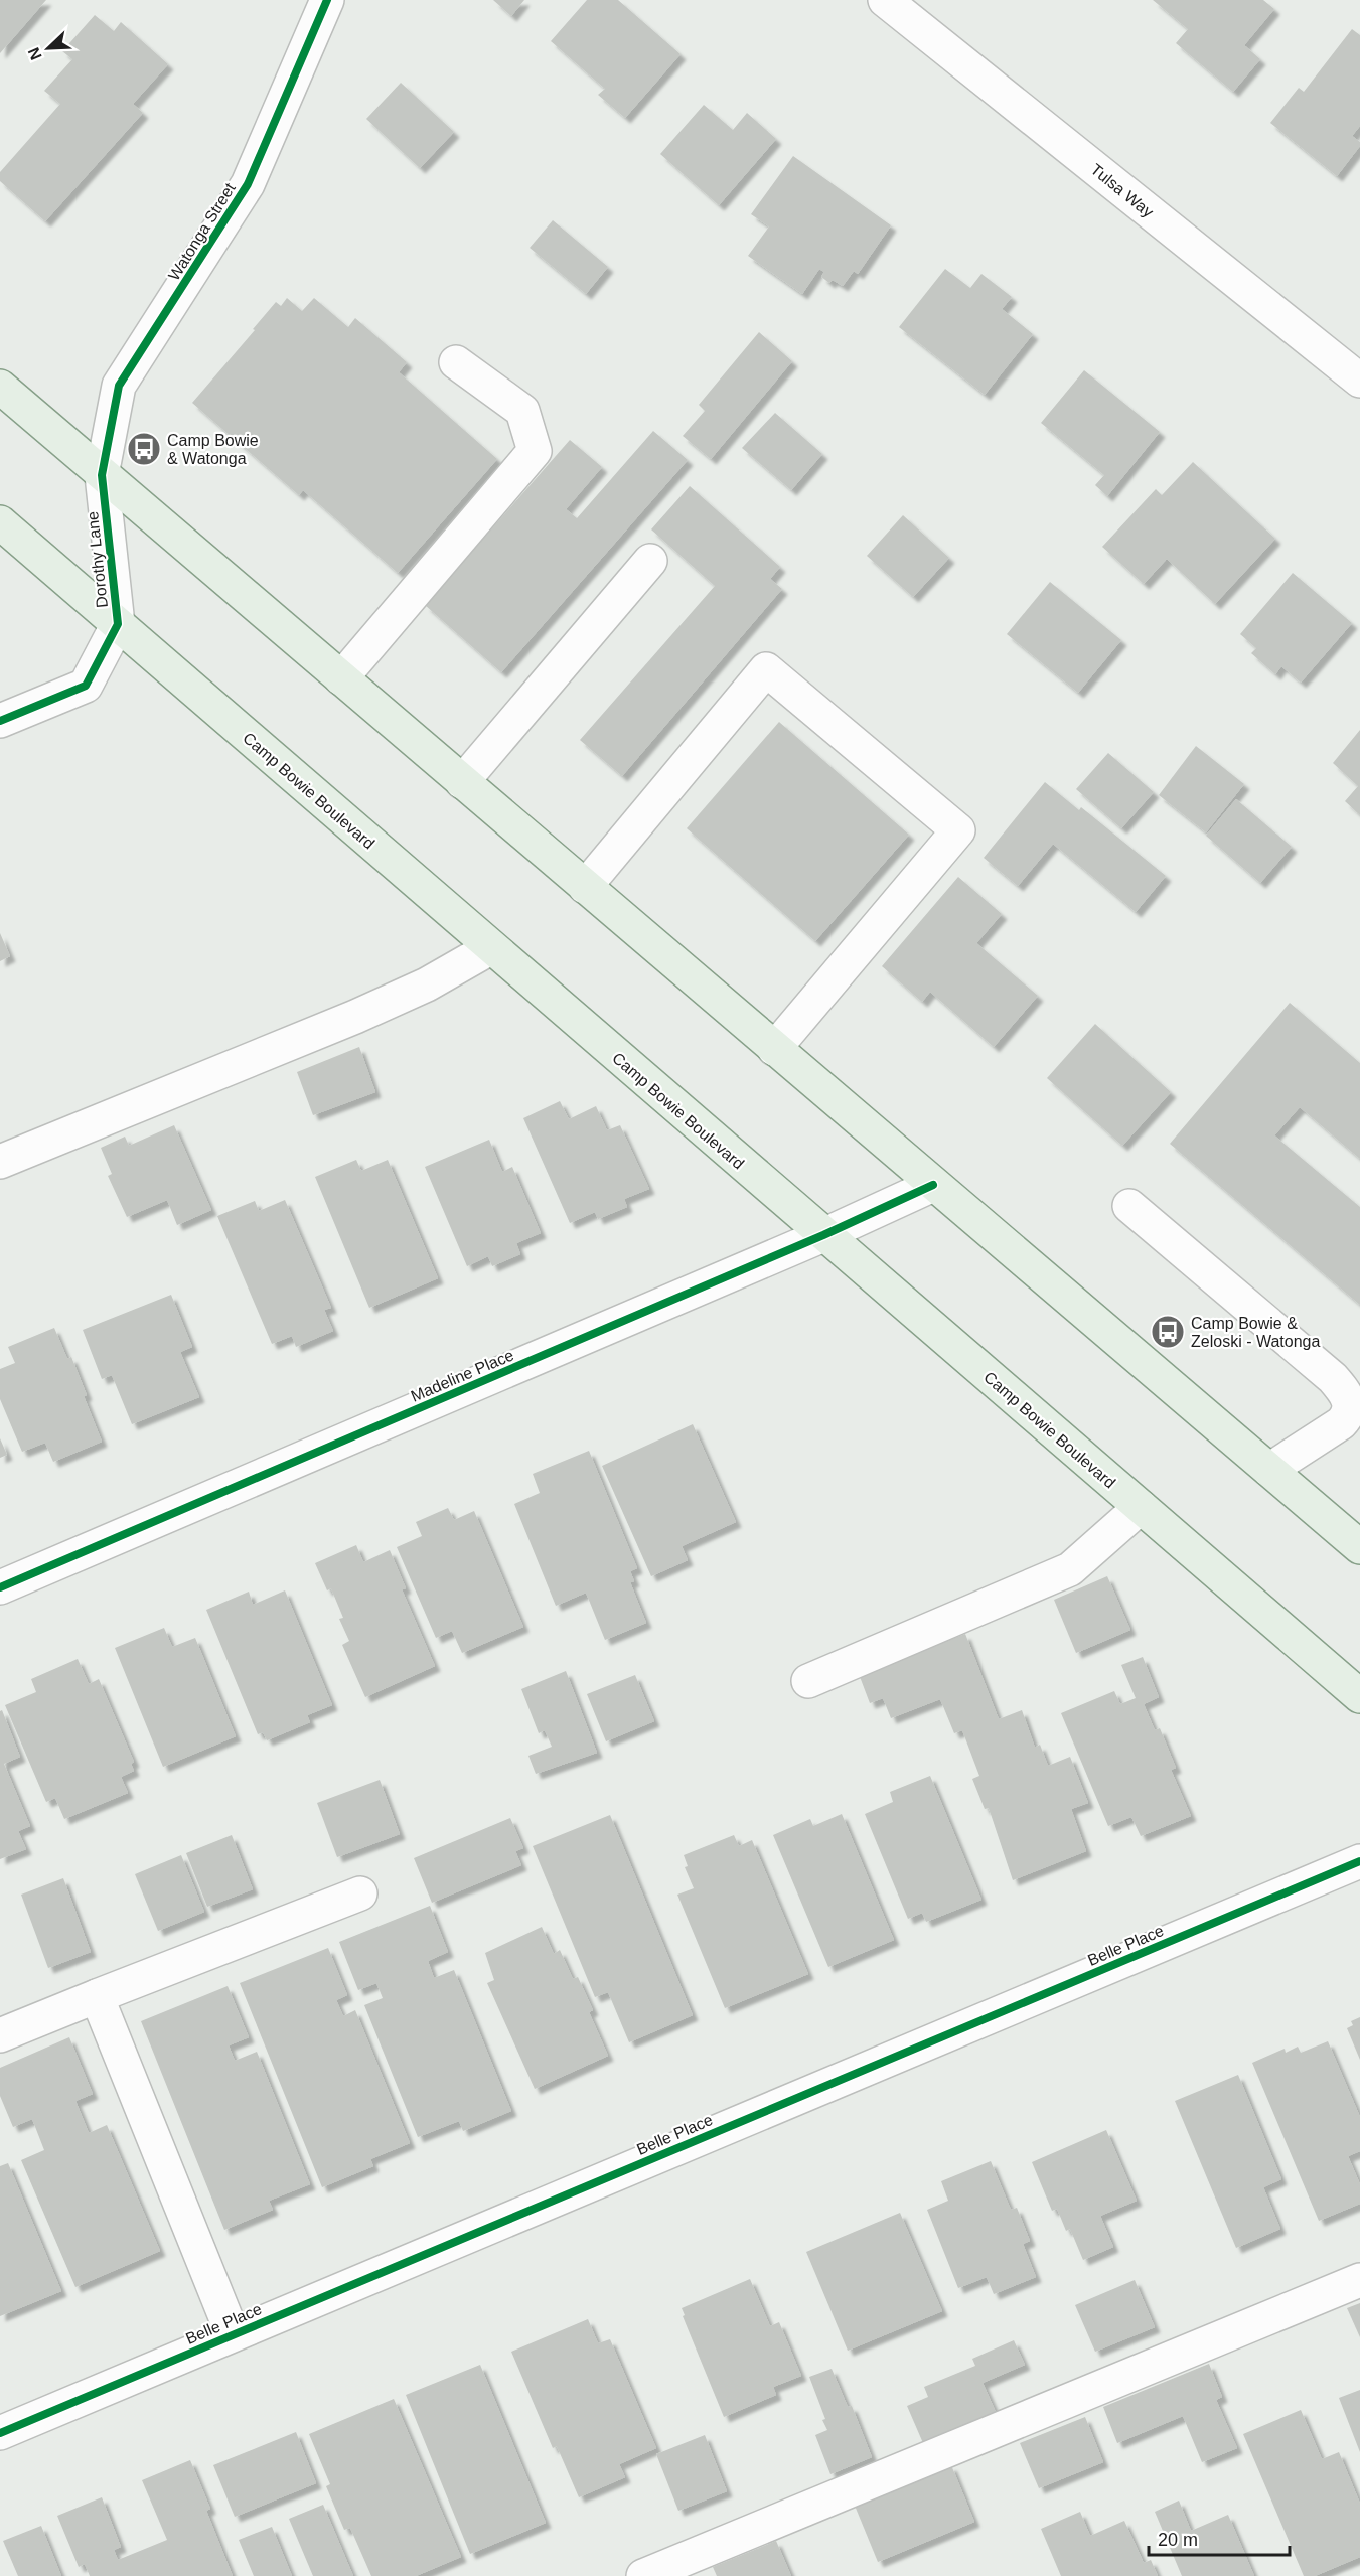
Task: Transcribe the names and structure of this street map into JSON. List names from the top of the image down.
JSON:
{
  "streets": {
    "main road": ["Camp Bowie Boulevard"],
    "street": [
      "Tulsa Way",
      "Watonga Street",
      "Dorothy Lane",
      "Madeline Place",
      "Belle Place"
    ]
  },
  "crossings": [
    ["Watonga Street", "Dorothy Lane"],
    ["Dorothy Lane", "Camp Bowie Boulevard"],
    ["Camp Bowie Boulevard", "Madeline Place"]
  ],
  "places": {
    "bus stop": ["Camp Bowie & Watonga", "Camp Bowie & Zeloski - Watonga"]
  },
  "scale_bar": "20 m",
  "north": "bottom left"
}
